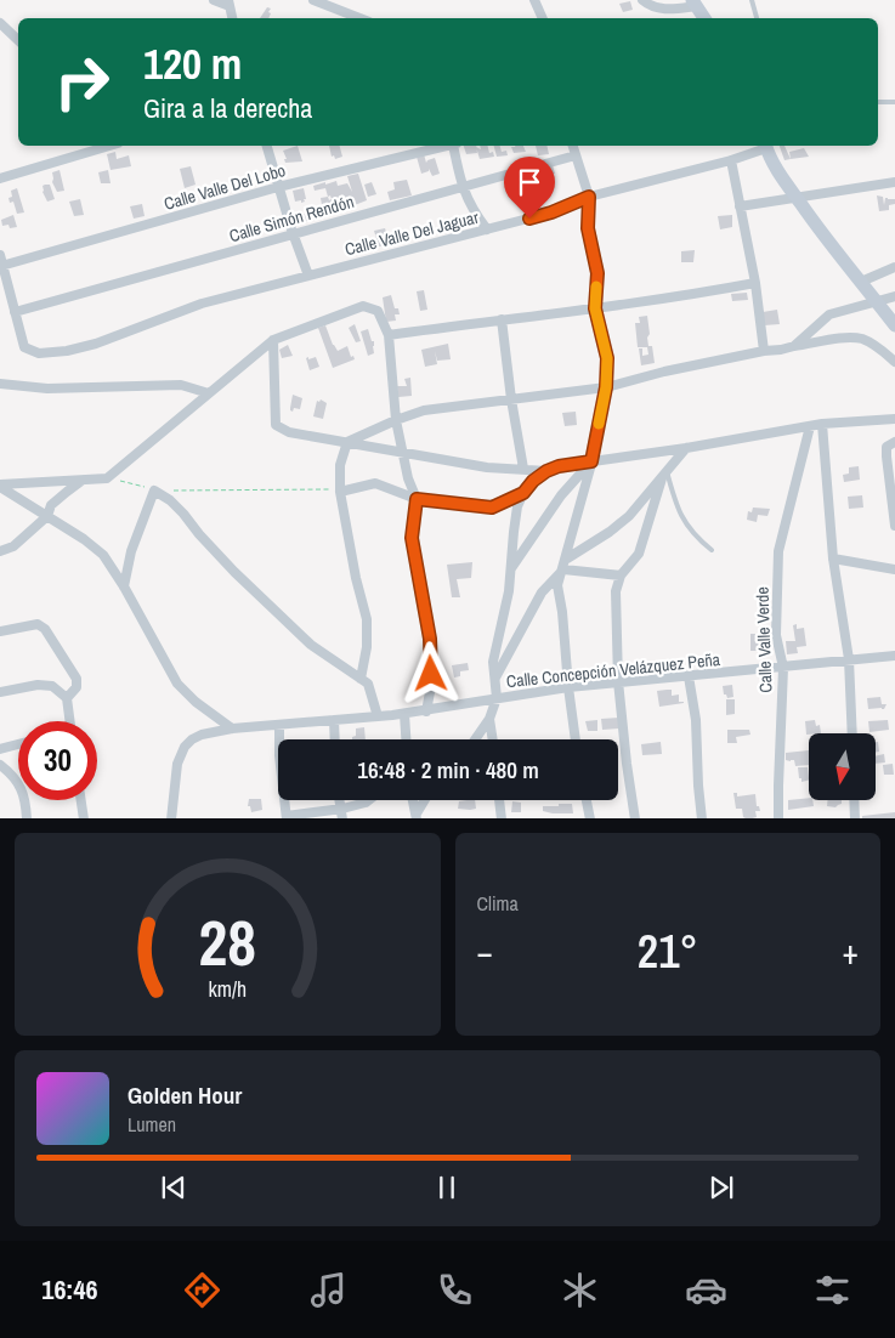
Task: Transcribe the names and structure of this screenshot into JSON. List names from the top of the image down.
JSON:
{
  "streets": {
    "street": [
      "Calle Valle Del Lobo",
      "Calle Simón Rendón",
      "Calle Valle Del Jaguar",
      "Calle Valle Verde",
      "Calle Concepción Velázquez Peña"
    ]
  },
  "crossings": [
    ["Calle Valle Verde", "Calle Concepción Velázquez Peña"]
  ],
  "north": "bottom",
  "page": {
    "turn": ["120 m", "Gira a la derecha"],
    "limit": "30",
    "trip": "16:48 · 2 min · 480 m",
    "tile": "Clima",
    "heat": ["−", "21°", "+"],
    "song": ["Golden Hour", "Lumen"],
    "tabs": "16:46",
    "gauge": ["28", "km/h"]
  }
}
